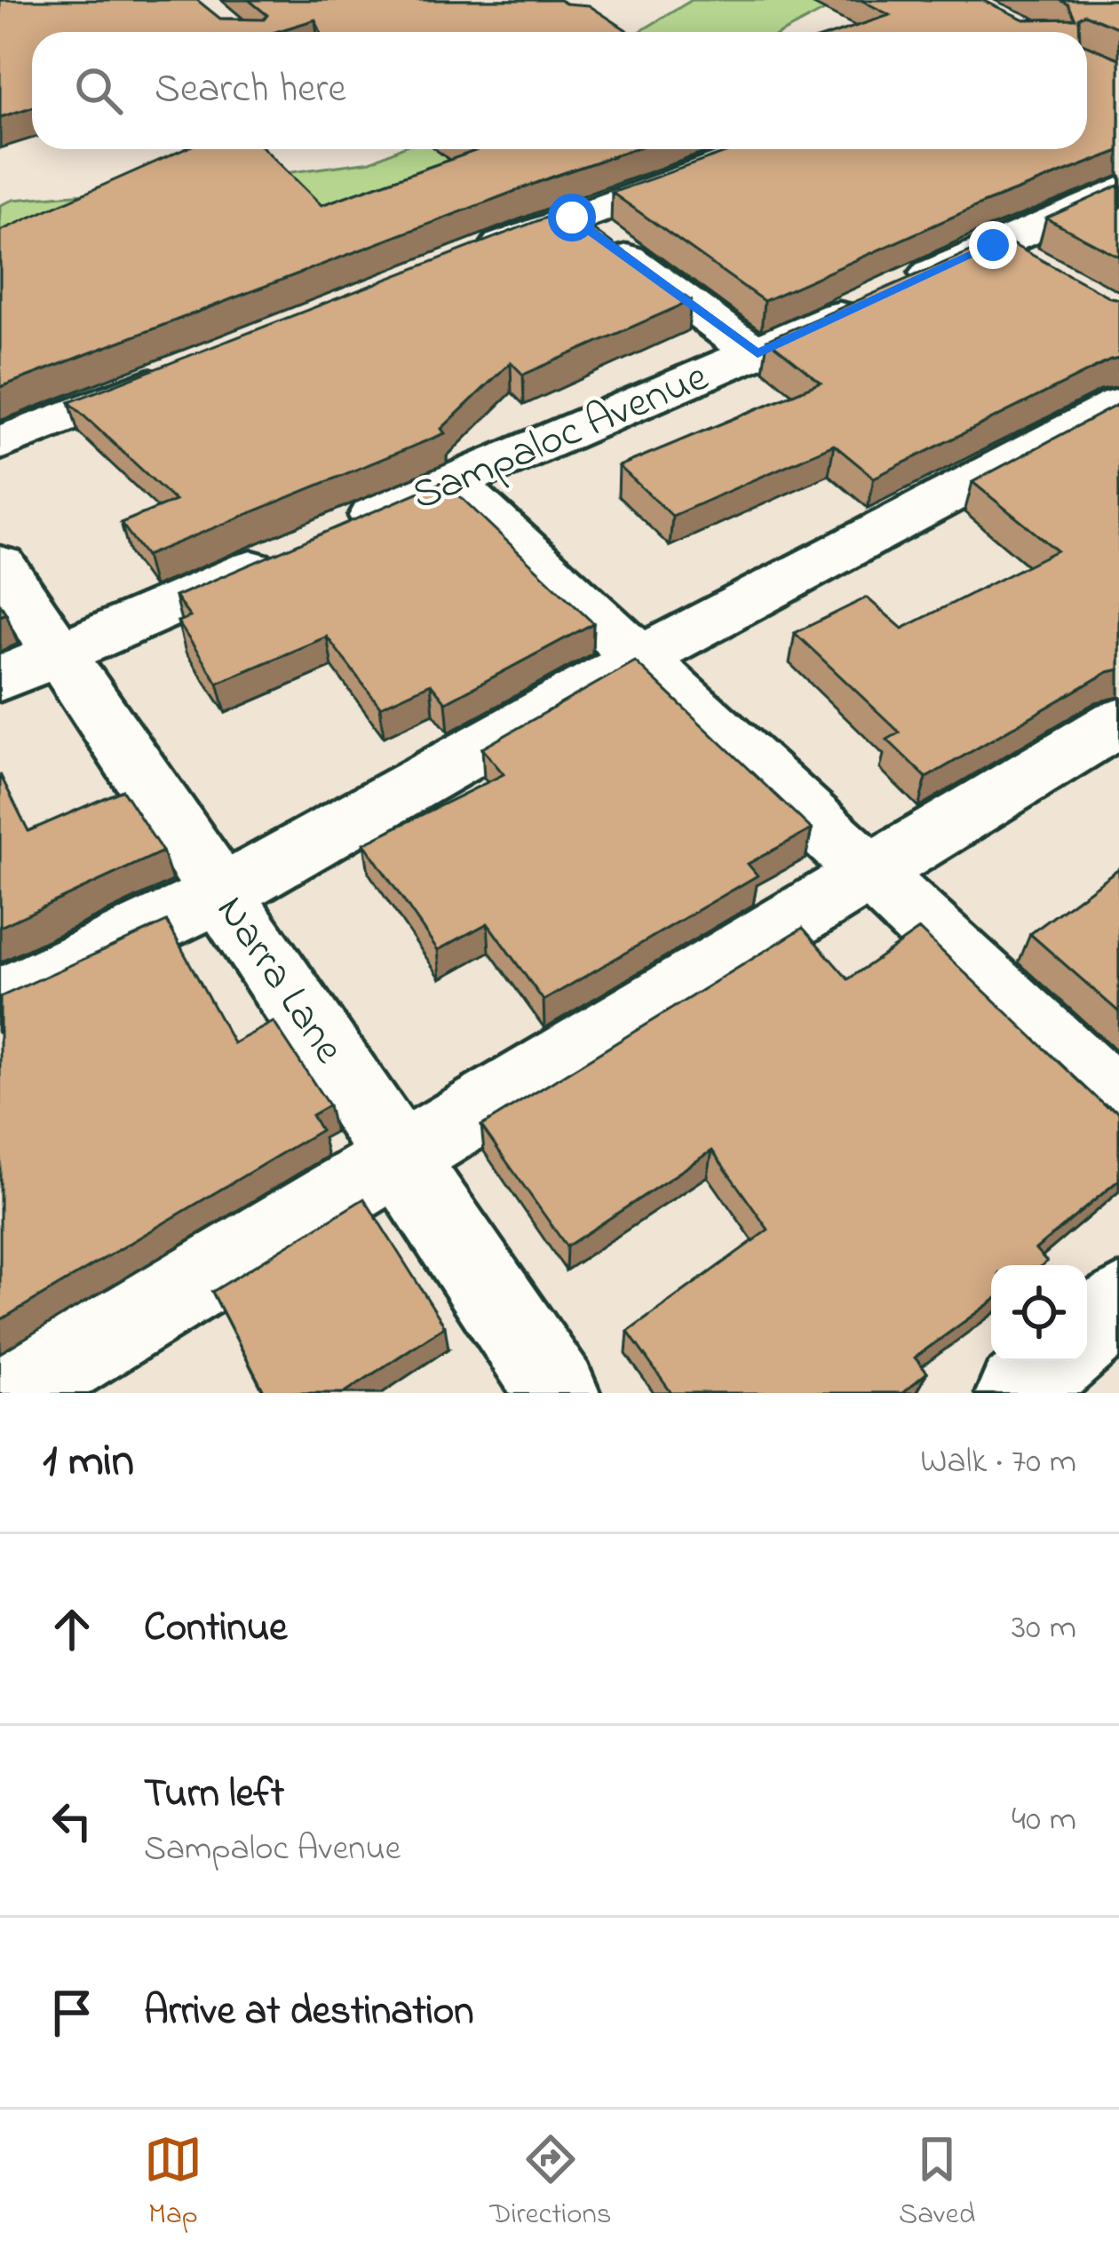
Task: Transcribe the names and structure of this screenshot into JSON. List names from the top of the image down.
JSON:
{
  "streets": {
    "street": ["Sampaloc Avenue", "Narra Lane"]
  },
  "crossings": [
    ["Sampaloc Avenue", "Narra Lane"]
  ],
  "page": {
    "search": "Search here",
    "heading": ["1 min", "Walk · 70 m"],
    "list": [
      ["Continue", "30 m"],
      ["Turn left", "Sampaloc Avenue", "40 m"],
      "Arrive at destination"
    ],
    "nav": ["Map", "Directions", "Saved"]
  }
}
